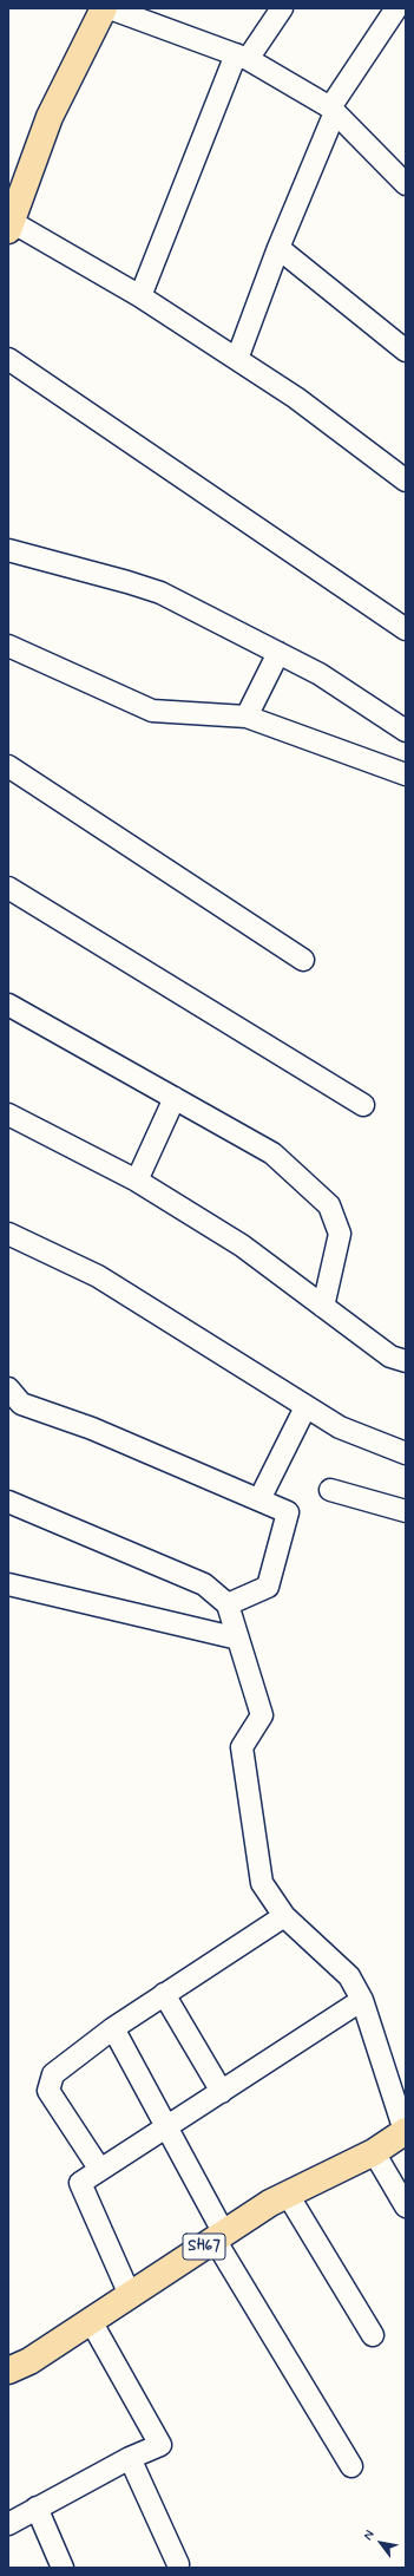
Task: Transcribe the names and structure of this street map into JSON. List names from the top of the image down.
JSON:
{
  "streets": {
    "main road": ["SH67"]
  },
  "north": "top left"
}
